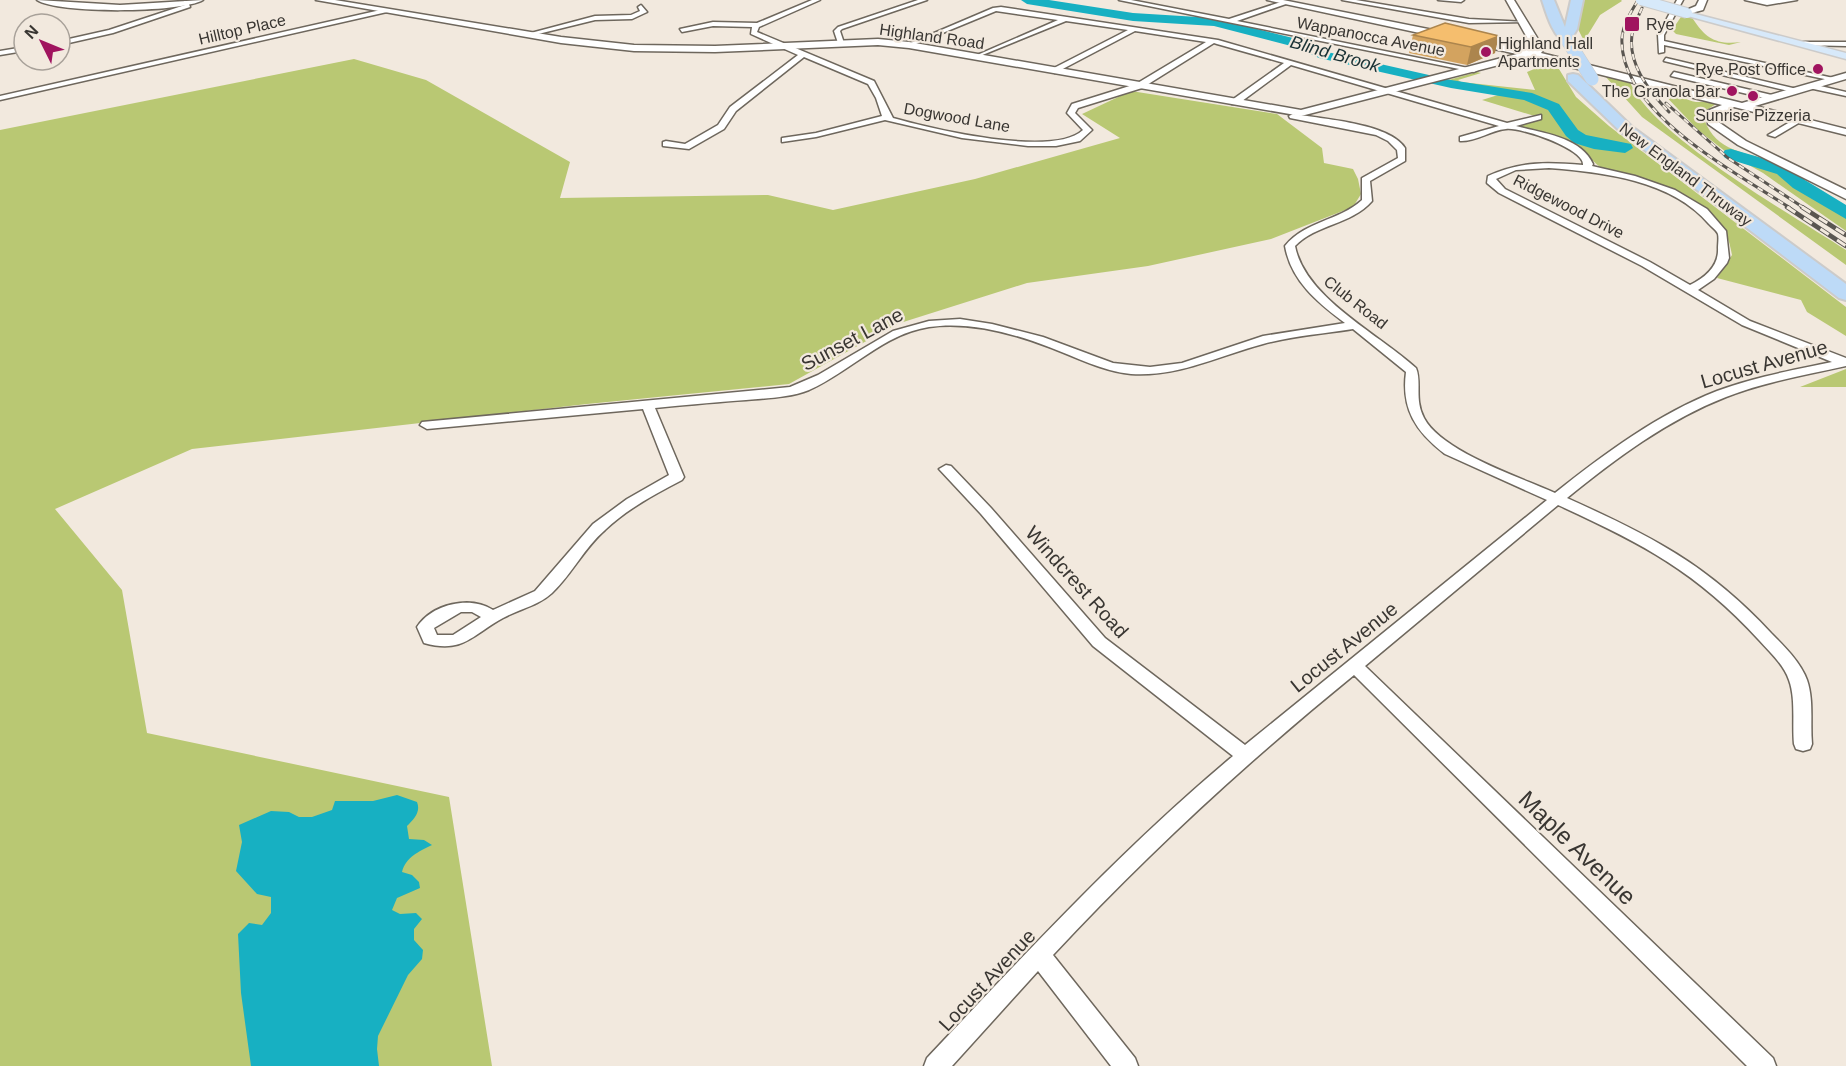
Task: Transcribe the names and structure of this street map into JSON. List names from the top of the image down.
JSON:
{
  "streets": {
    "highway": ["New England Thruway"],
    "street": [
      "Hilltop Place",
      "Highland Road",
      "Wappanocca Avenue",
      "Dogwood Lane",
      "Ridgewood Drive",
      "Club Road",
      "Sunset Lane",
      "Locust Avenue",
      "Windcrest Road",
      "Maple Avenue"
    ]
  },
  "crossings": [
    ["Hilltop Place", "Highland Road"],
    ["Highland Road", "Wappanocca Avenue"],
    ["Highland Road", "Dogwood Lane"],
    ["Ridgewood Drive", "Locust Avenue"],
    ["Club Road", "Sunset Lane"],
    ["Club Road", "Locust Avenue"],
    ["Locust Avenue", "Windcrest Road"],
    ["Locust Avenue", "Maple Avenue"]
  ],
  "water": ["Blind Brook"],
  "places": {
    "transit": ["Rye"],
    "other": [
      "Highland Hall Apartments",
      "Rye Post Office",
      "The Granola Bar",
      "Sunrise Pizzeria"
    ]
  },
  "north": "top left"
}
